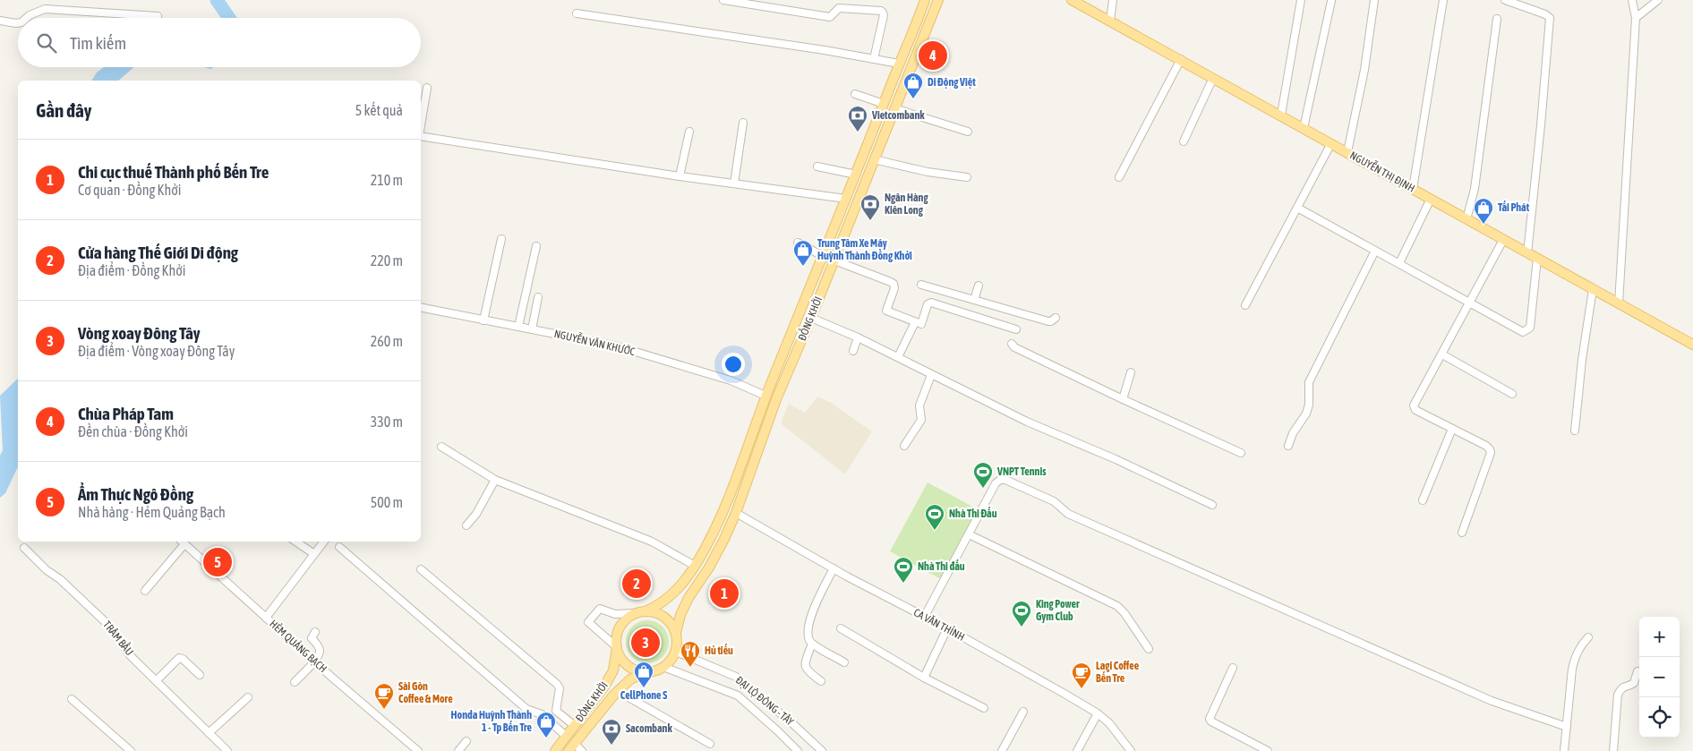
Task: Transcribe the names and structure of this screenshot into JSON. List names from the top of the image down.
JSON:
{
  "streets": {
    "main road": ["NGUYỄN THỊ ĐỊNH", "ĐỒNG KHỞI"],
    "street": [
      "NGUYỄN VĂN KHƯỚC",
      "CA VĂN THỈNH",
      "TRÂM BẦU",
      "HẺM QUẢNG BẠCH",
      "ĐẠI LỘ ĐÔNG - TÂY"
    ]
  },
  "crossings": [
    ["ĐỒNG KHỞI", "NGUYỄN VĂN KHƯỚC"],
    ["ĐỒNG KHỞI", "CA VĂN THỈNH"],
    ["ĐỒNG KHỞI", "ĐẠI LỘ ĐÔNG - TÂY"]
  ],
  "places": {
    "shop": [
      "Di Động Việt",
      "Tấi Phát",
      "Trung Tâm Xe Máy Huỳnh Thành Đồng Khởi",
      "CellPhone S",
      "Honda Huỳnh Thành 1 - Tp Bến Tre"
    ],
    "bank": ["Vietcombank", "Ngân Hàng Kiên Long", "Sacombank"],
    "sports": [
      "VNPT Tennis",
      "Nhà Thi Đấu",
      "Nhà Thi đấu",
      "King Power Gym Club"
    ],
    "restaurant": ["Hủ tiếu"],
    "cafe": ["Lagi Coffee Bến Tre", "Sài Gòn Coffee & More"]
  },
  "page": {
    "search": "Tìm kiếm",
    "pins": [
      "4",
      "5",
      "2",
      "1",
      "3"
    ],
    "heading": ["Gần đây", "5 kết quả"],
    "list": [
      {
        "mark": "1",
        "name": "Chi cục thuế Thành phố Bến Tre",
        "note": "Cơ quan · Đồng Khởi",
        "value": "210 m"
      },
      {
        "mark": "2",
        "name": "Cửa hàng Thế Giới Di động",
        "note": "Địa điểm · Đồng Khởi",
        "value": "220 m"
      },
      {
        "mark": "3",
        "name": "Vòng xoay Đông Tây",
        "note": "Địa điểm · Vòng xoay Đông Tây",
        "value": "260 m"
      },
      {
        "mark": "4",
        "name": "Chùa Pháp Tam",
        "note": "Đền chùa · Đồng Khởi",
        "value": "330 m"
      },
      {
        "mark": "5",
        "name": "Ẩm Thực Ngô Đồng",
        "note": "Nhà hàng · Hẻm Quảng Bạch",
        "value": "500 m"
      }
    ],
    "map_buttons": ["+", "−"]
  }
}
